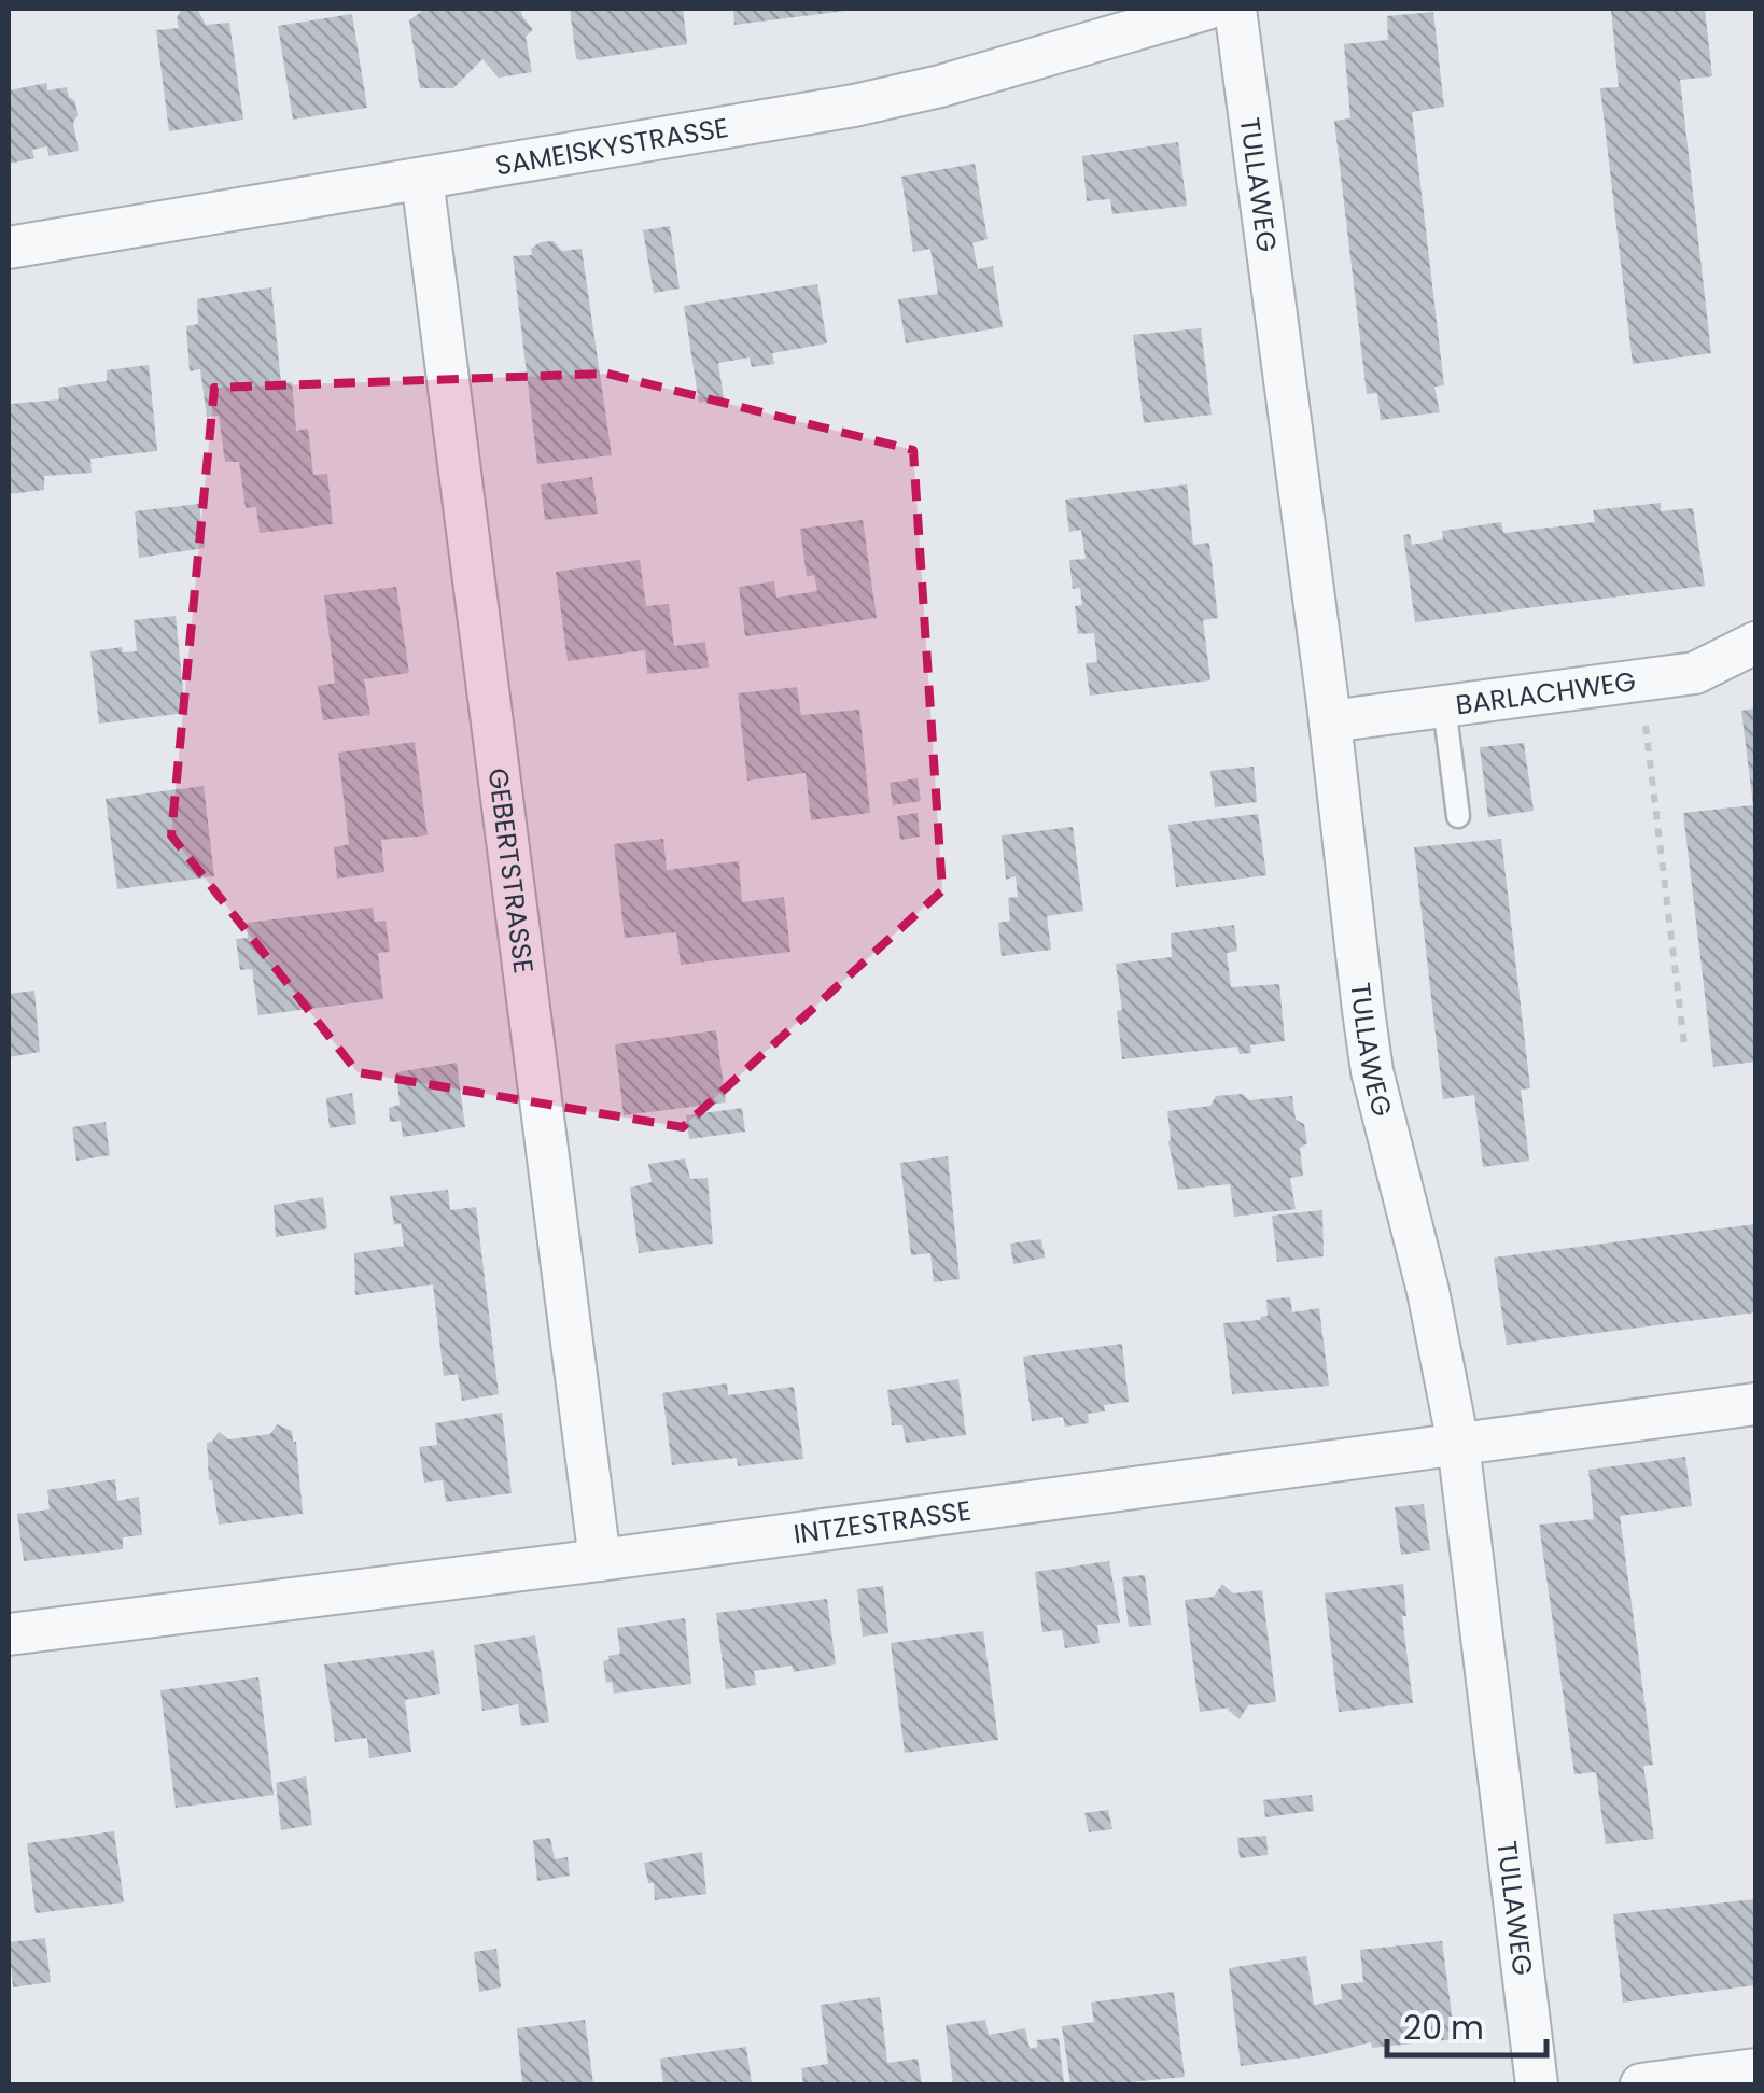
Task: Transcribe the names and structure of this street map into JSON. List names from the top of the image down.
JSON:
{
  "streets": {
    "street": [
      "SAMEISKYSTRASSE",
      "TULLAWEG",
      "BARLACHWEG",
      "GEBERTSTRASSE",
      "INTZESTRASSE"
    ]
  },
  "crossings": [
    ["SAMEISKYSTRASSE", "GEBERTSTRASSE"],
    ["TULLAWEG", "BARLACHWEG"],
    ["TULLAWEG", "INTZESTRASSE"],
    ["GEBERTSTRASSE", "INTZESTRASSE"]
  ],
  "scale_bar": "20 m"
}
